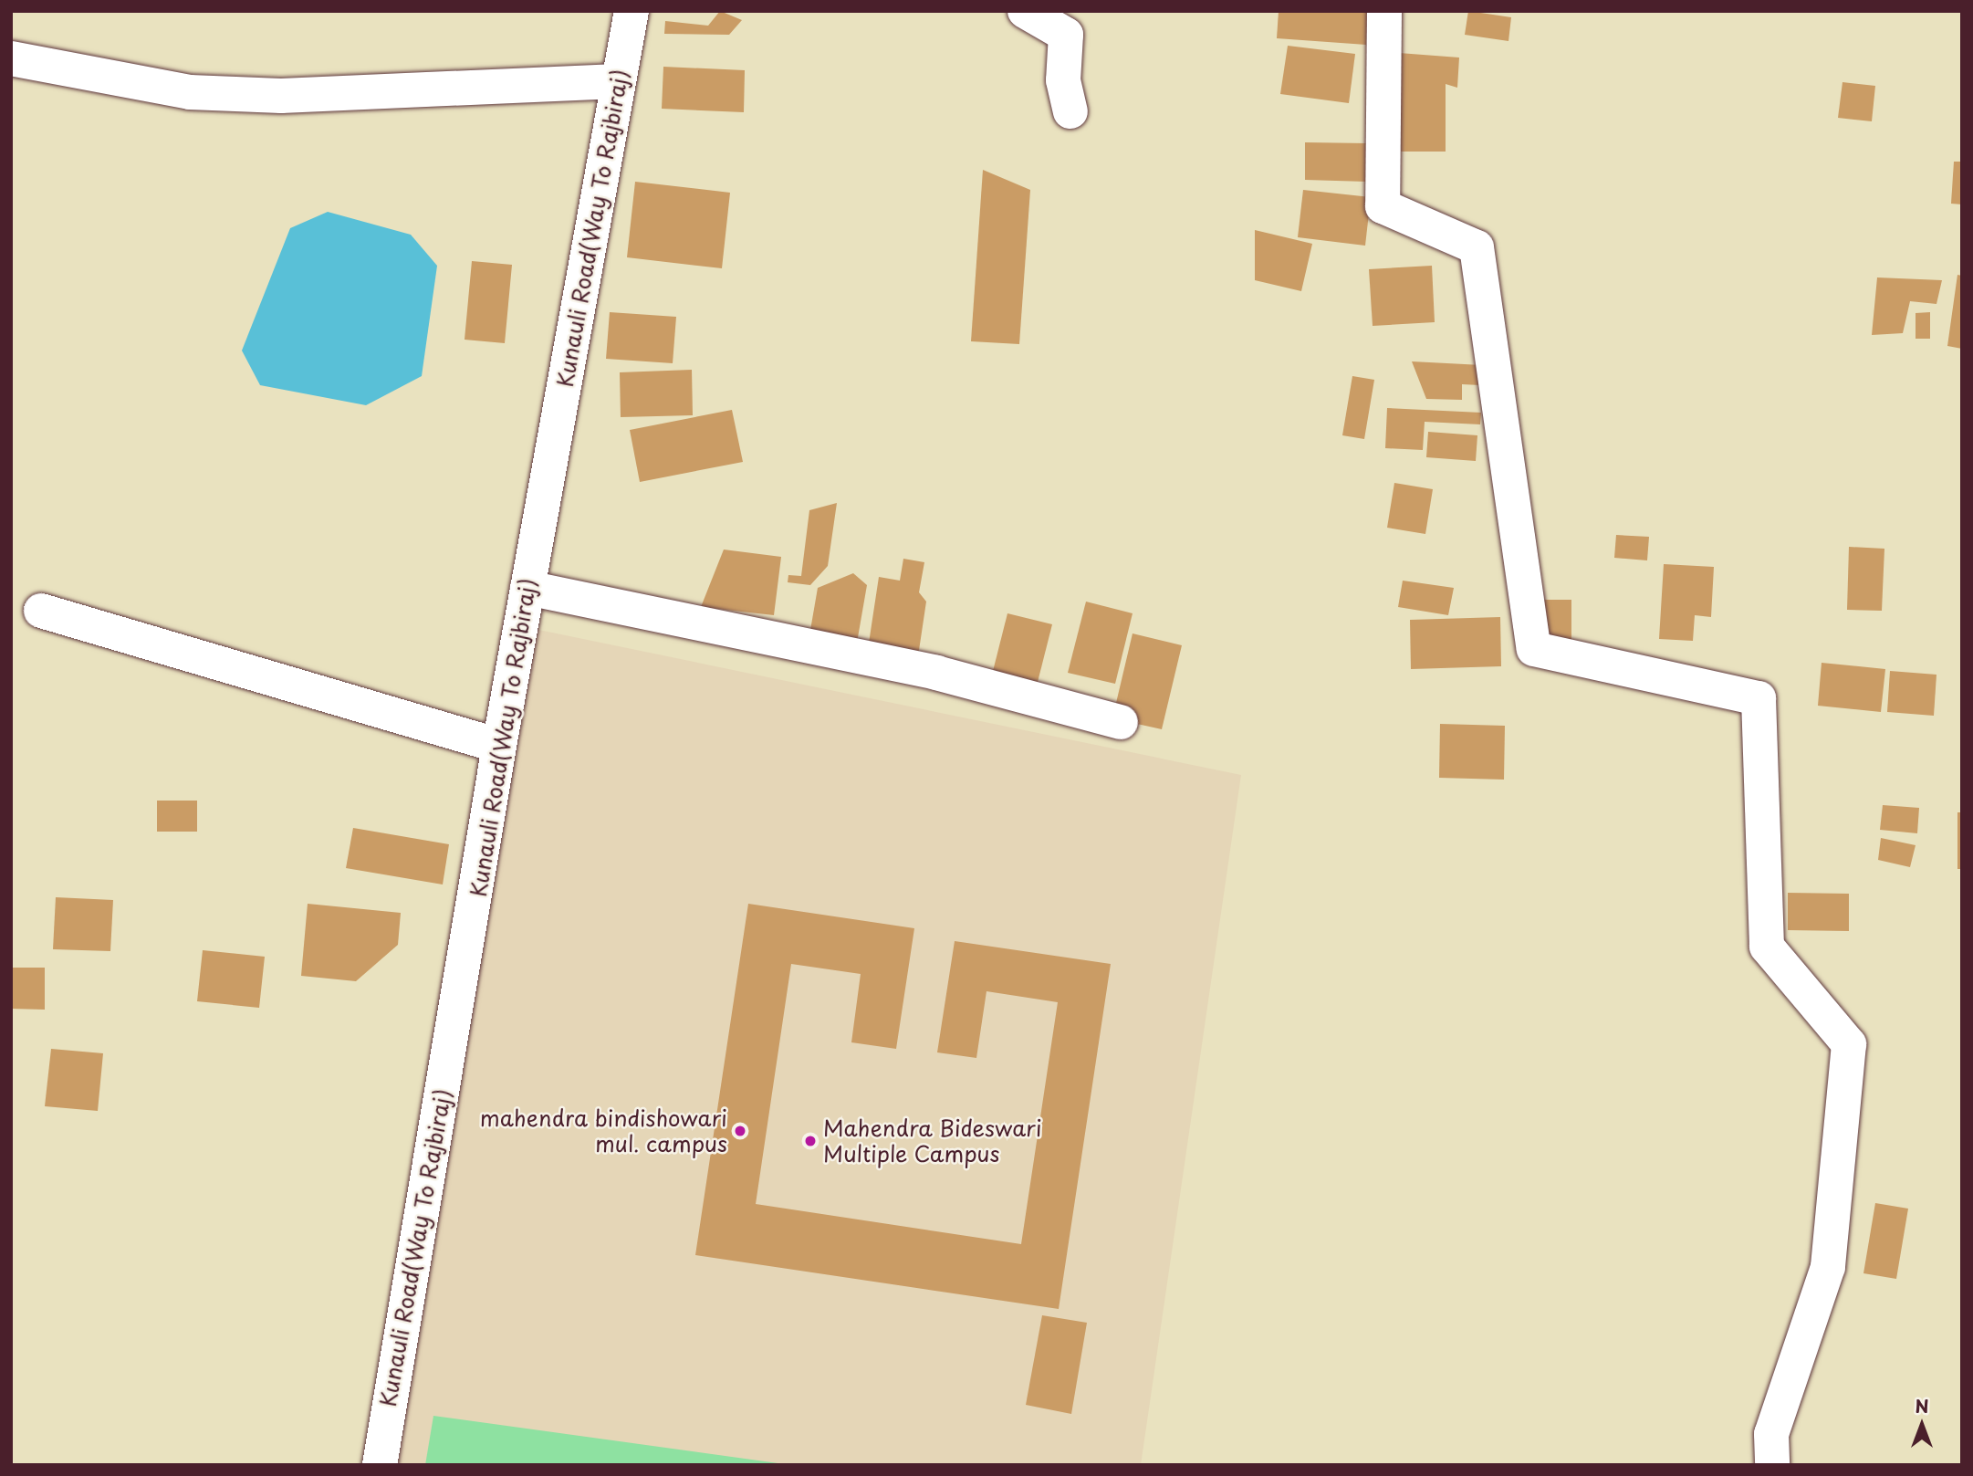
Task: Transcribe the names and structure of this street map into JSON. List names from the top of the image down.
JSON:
{
  "streets": {
    "street": ["Kunauli Road(Way To Rajbiraj)"]
  },
  "places": ["mahendra bindishowari mul. campus", "Mahendra Bideswari Multiple Campus"],
  "north": "top"
}
